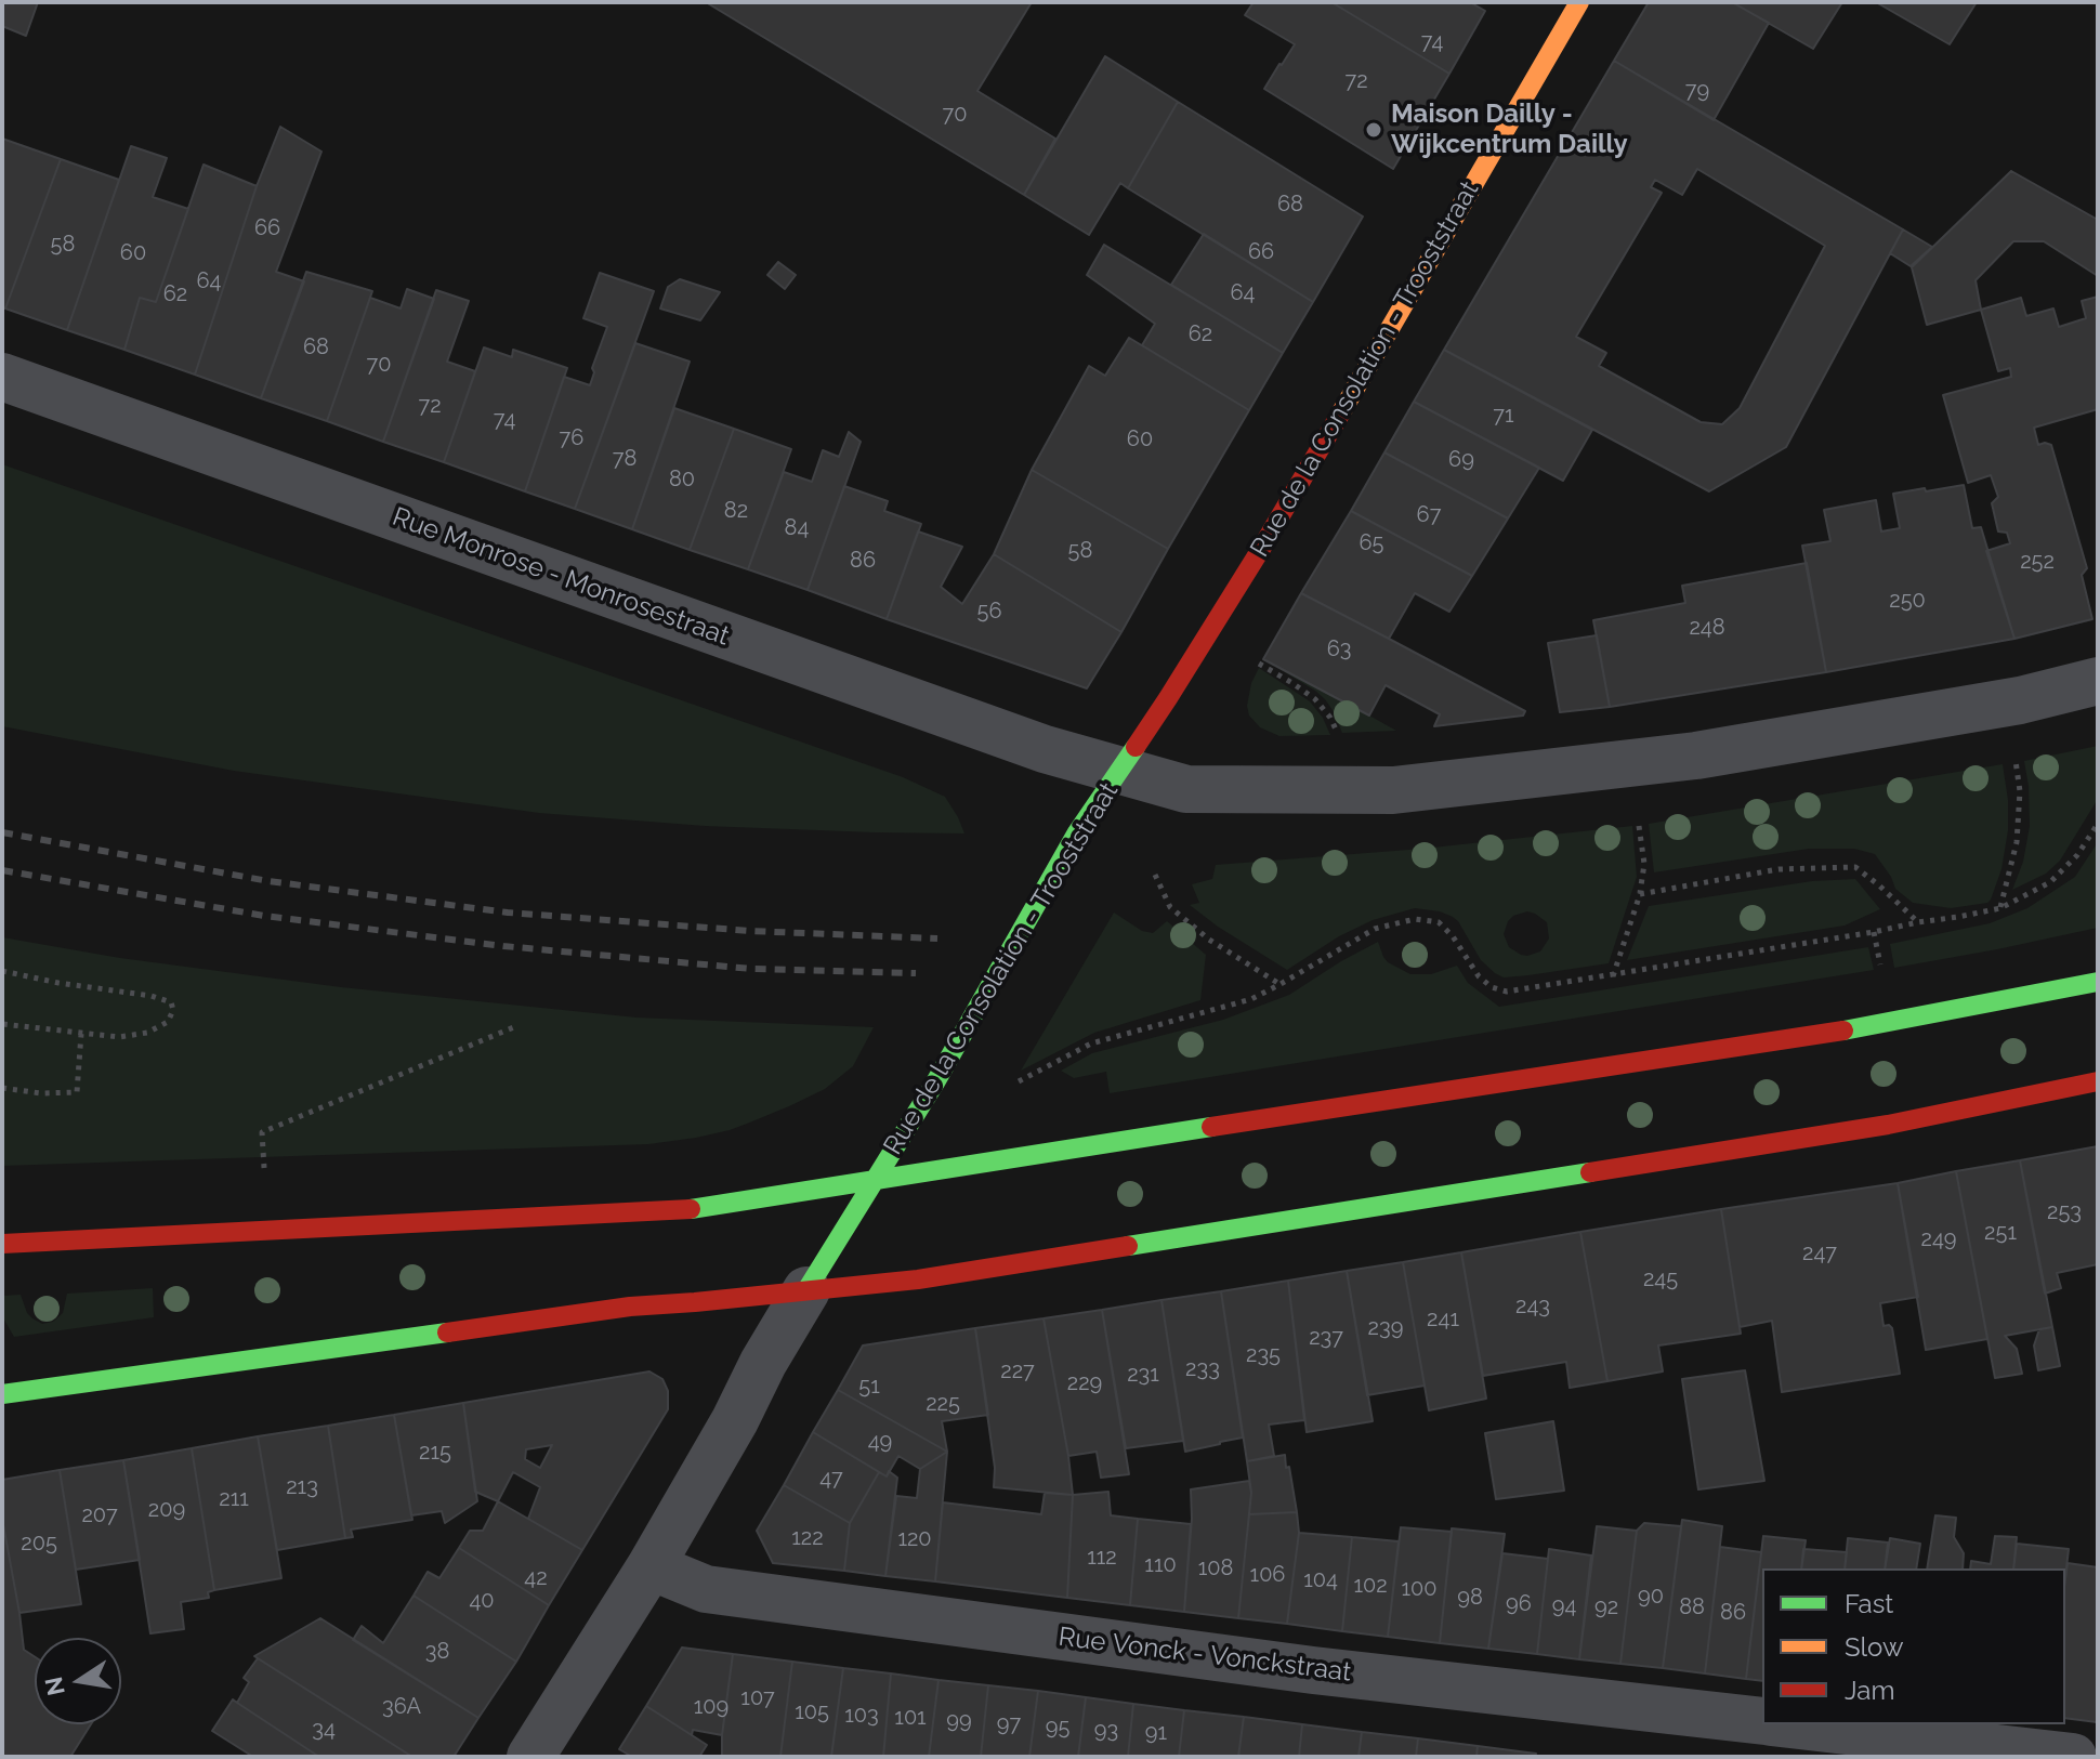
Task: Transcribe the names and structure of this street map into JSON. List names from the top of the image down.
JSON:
{
  "streets": {
    "street": ["Rue de la Consolation - Trooststraat", "Rue Monrose - Monrosestraat", "Rue Vonck - Vonckstraat"]
  },
  "crossings": [
    ["Rue de la Consolation - Trooststraat", "Rue Monrose - Monrosestraat"],
    ["Rue de la Consolation - Trooststraat", "Rue Vonck - Vonckstraat"]
  ],
  "places": ["Maison Dailly - Wijkcentrum Dailly"],
  "house_numbers": [
    "74",
    "72",
    "79",
    "70",
    "68",
    "66",
    "58",
    "66",
    "60",
    "64",
    "64",
    "62",
    "62",
    "68",
    "70",
    "72",
    "71",
    "74",
    "76",
    "60",
    "78",
    "69",
    "80",
    "82",
    "67",
    "84",
    "65",
    "58",
    "86",
    "252",
    "250",
    "56",
    "248",
    "63",
    "253",
    "251",
    "249",
    "247",
    "245",
    "243",
    "241",
    "239",
    "237",
    "235",
    "233",
    "227",
    "231",
    "229",
    "51",
    "225",
    "49",
    "215",
    "47",
    "213",
    "211",
    "209",
    "207",
    "122",
    "120",
    "205",
    "112",
    "110",
    "108",
    "106",
    "42",
    "104",
    "102",
    "100",
    "90",
    "98",
    "40",
    "96",
    "94",
    "92",
    "88",
    "86",
    "38",
    "107",
    "36A",
    "109",
    "105",
    "103",
    "101",
    "99",
    "97",
    "95",
    "34",
    "93",
    "91"
  ],
  "legend": ["Fast", "Slow", "Jam"],
  "north": "left"
}
